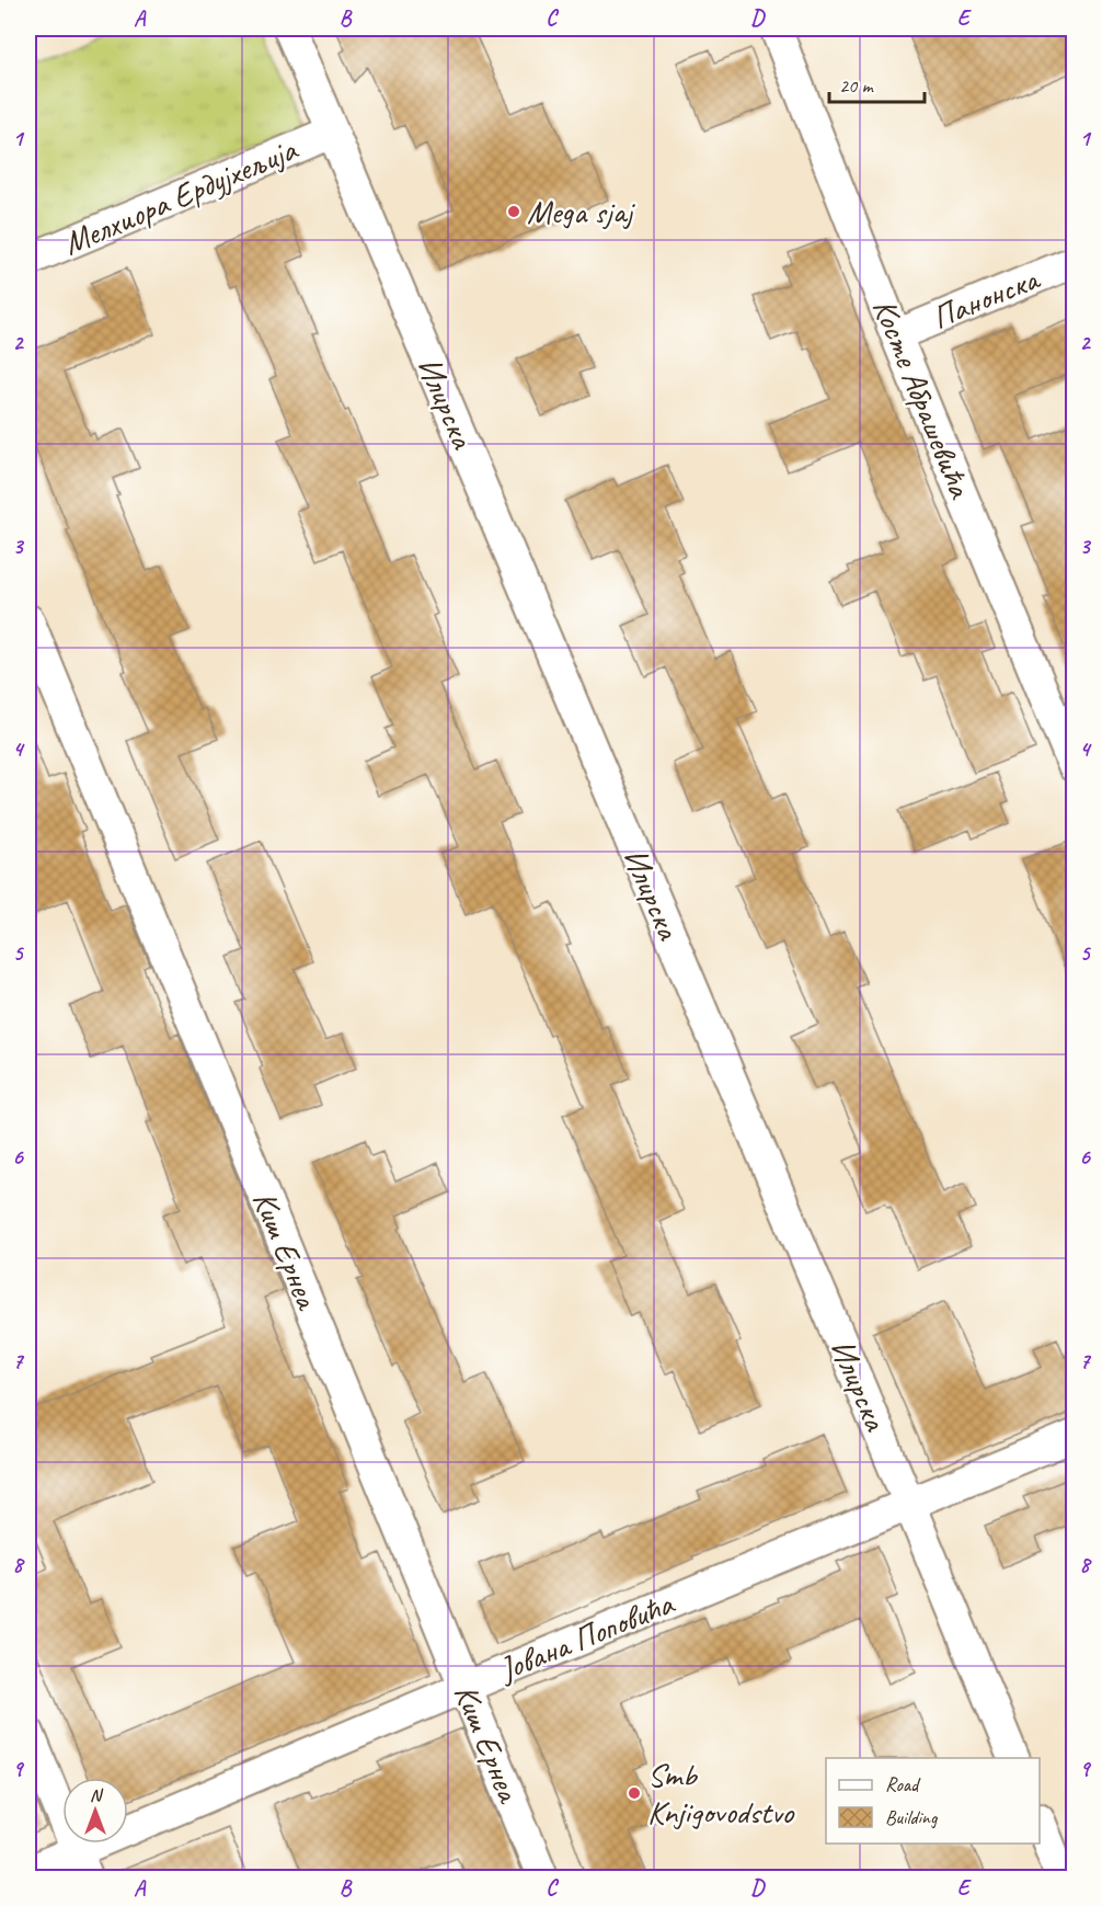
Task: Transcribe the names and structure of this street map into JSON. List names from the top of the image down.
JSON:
{
  "streets": {
    "street": [
      "Мелхиора Ердујхељија",
      "Панонска",
      "Косте Абрашевића",
      "Илирска",
      "Киш Ернеа",
      "Јована Поповића"
    ]
  },
  "crossings": [
    ["Мелхиора Ердујхељија", "Илирска"],
    ["Панонска", "Косте Абрашевића"],
    ["Илирска", "Јована Поповића"],
    ["Киш Ернеа", "Јована Поповића"]
  ],
  "places": ["Mega sjaj", "Smb Knjigovodstvo"],
  "legend": ["Road", "Building"],
  "scale_bar": "20 m",
  "north": "top",
  "grid": {
    "columns": [
      "A",
      "B",
      "C",
      "D",
      "E"
    ],
    "rows": [
      "1",
      "2",
      "3",
      "4",
      "5",
      "6",
      "7",
      "8",
      "9"
    ]
  }
}
